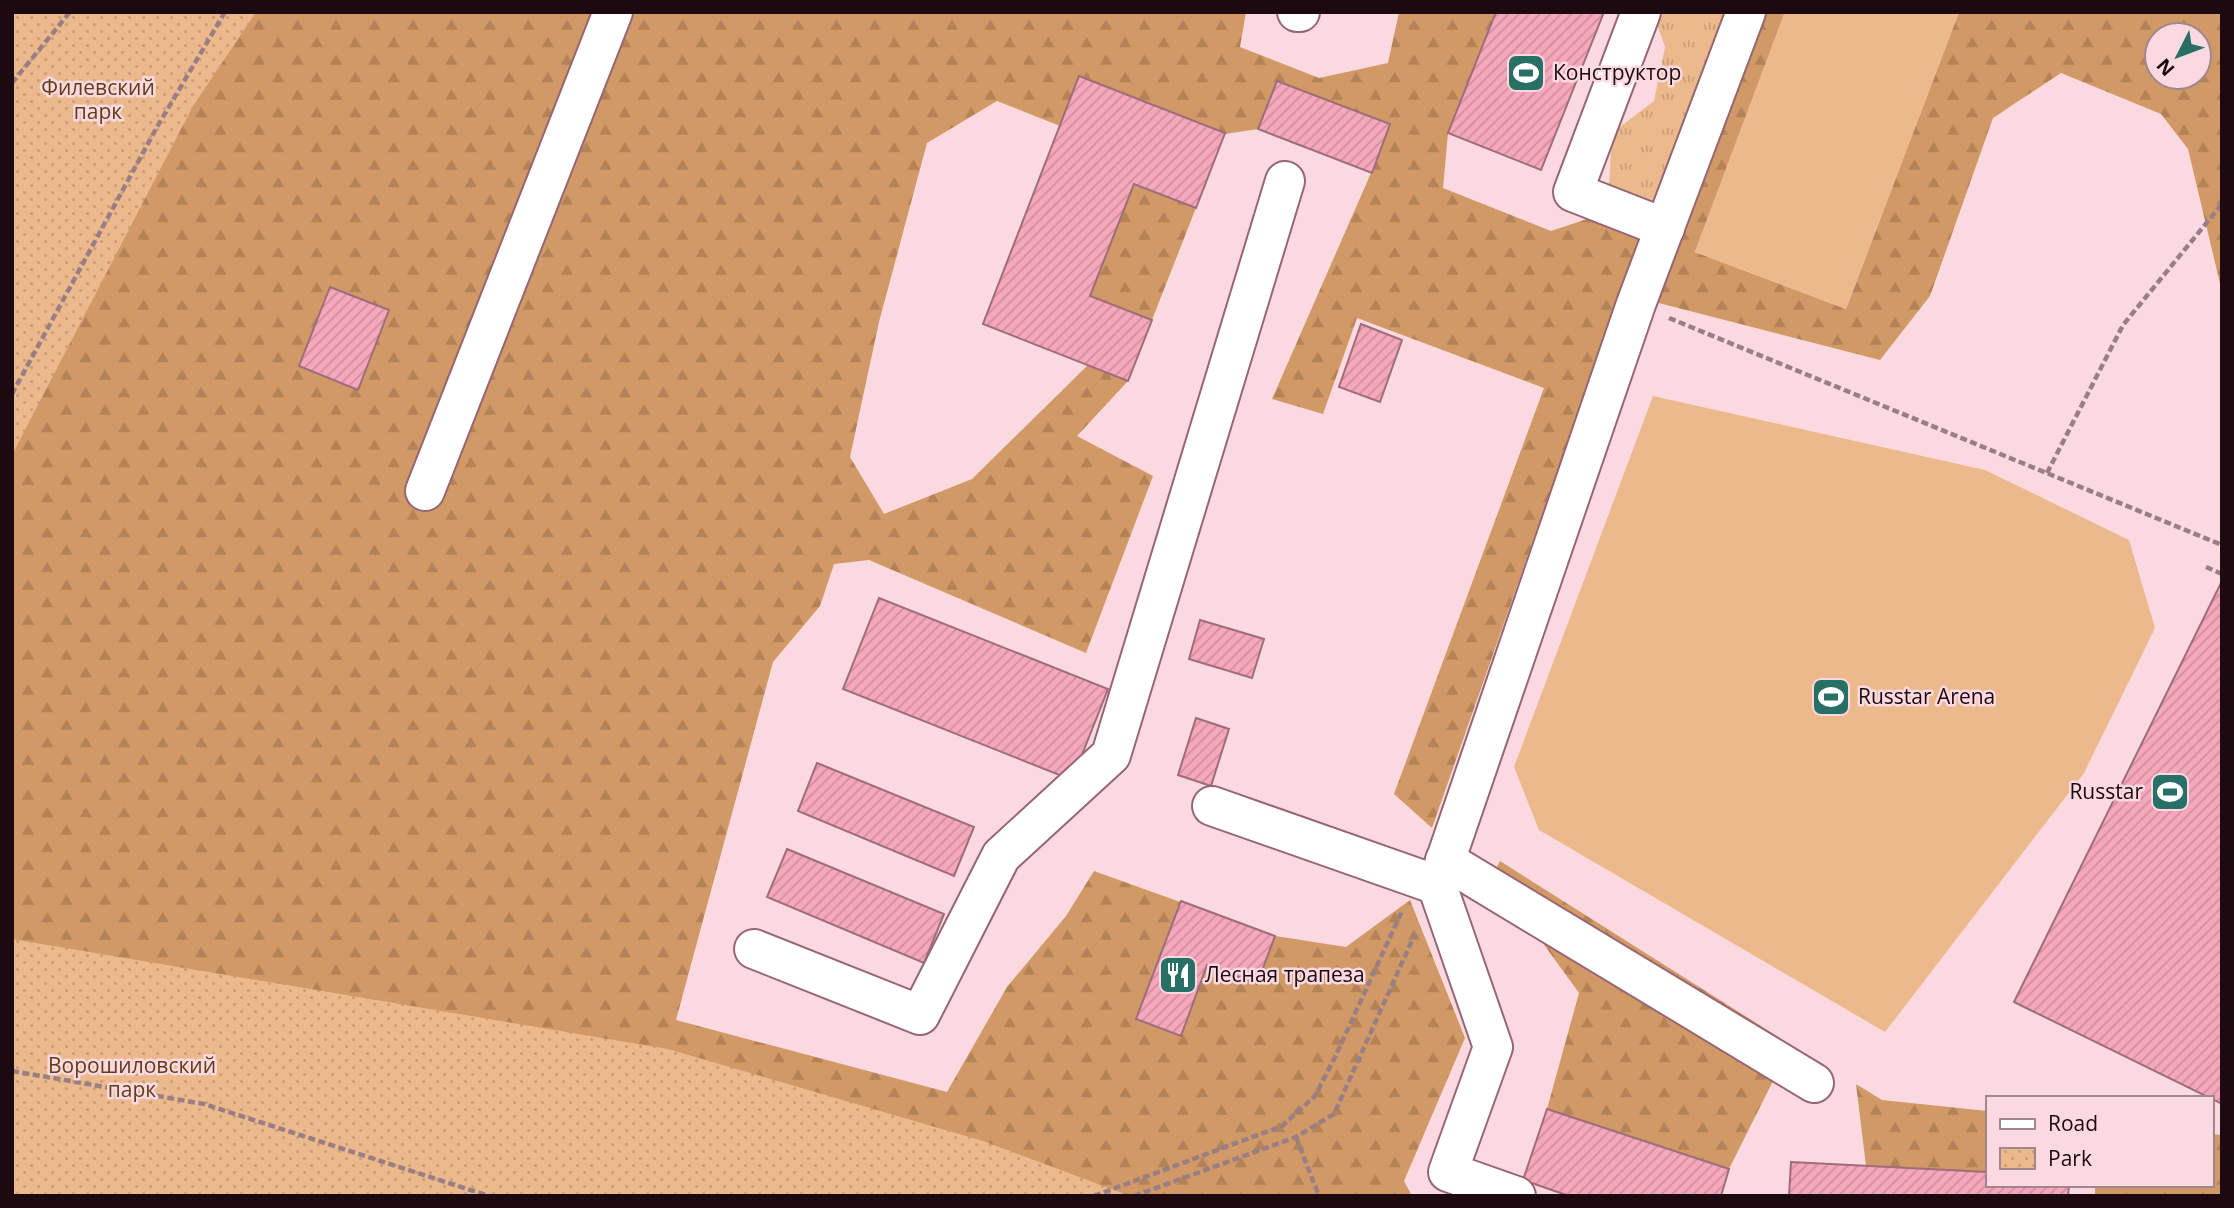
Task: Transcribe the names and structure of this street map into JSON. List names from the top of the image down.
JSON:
{
  "parks": ["Филевский парк", "Ворошиловский парк"],
  "places": {
    "sports": ["Конструктор", "Russtar Arena", "Russtar"],
    "restaurant": ["Лесная трапеза"]
  },
  "legend": ["Road", "Park"],
  "north": "bottom left"
}
